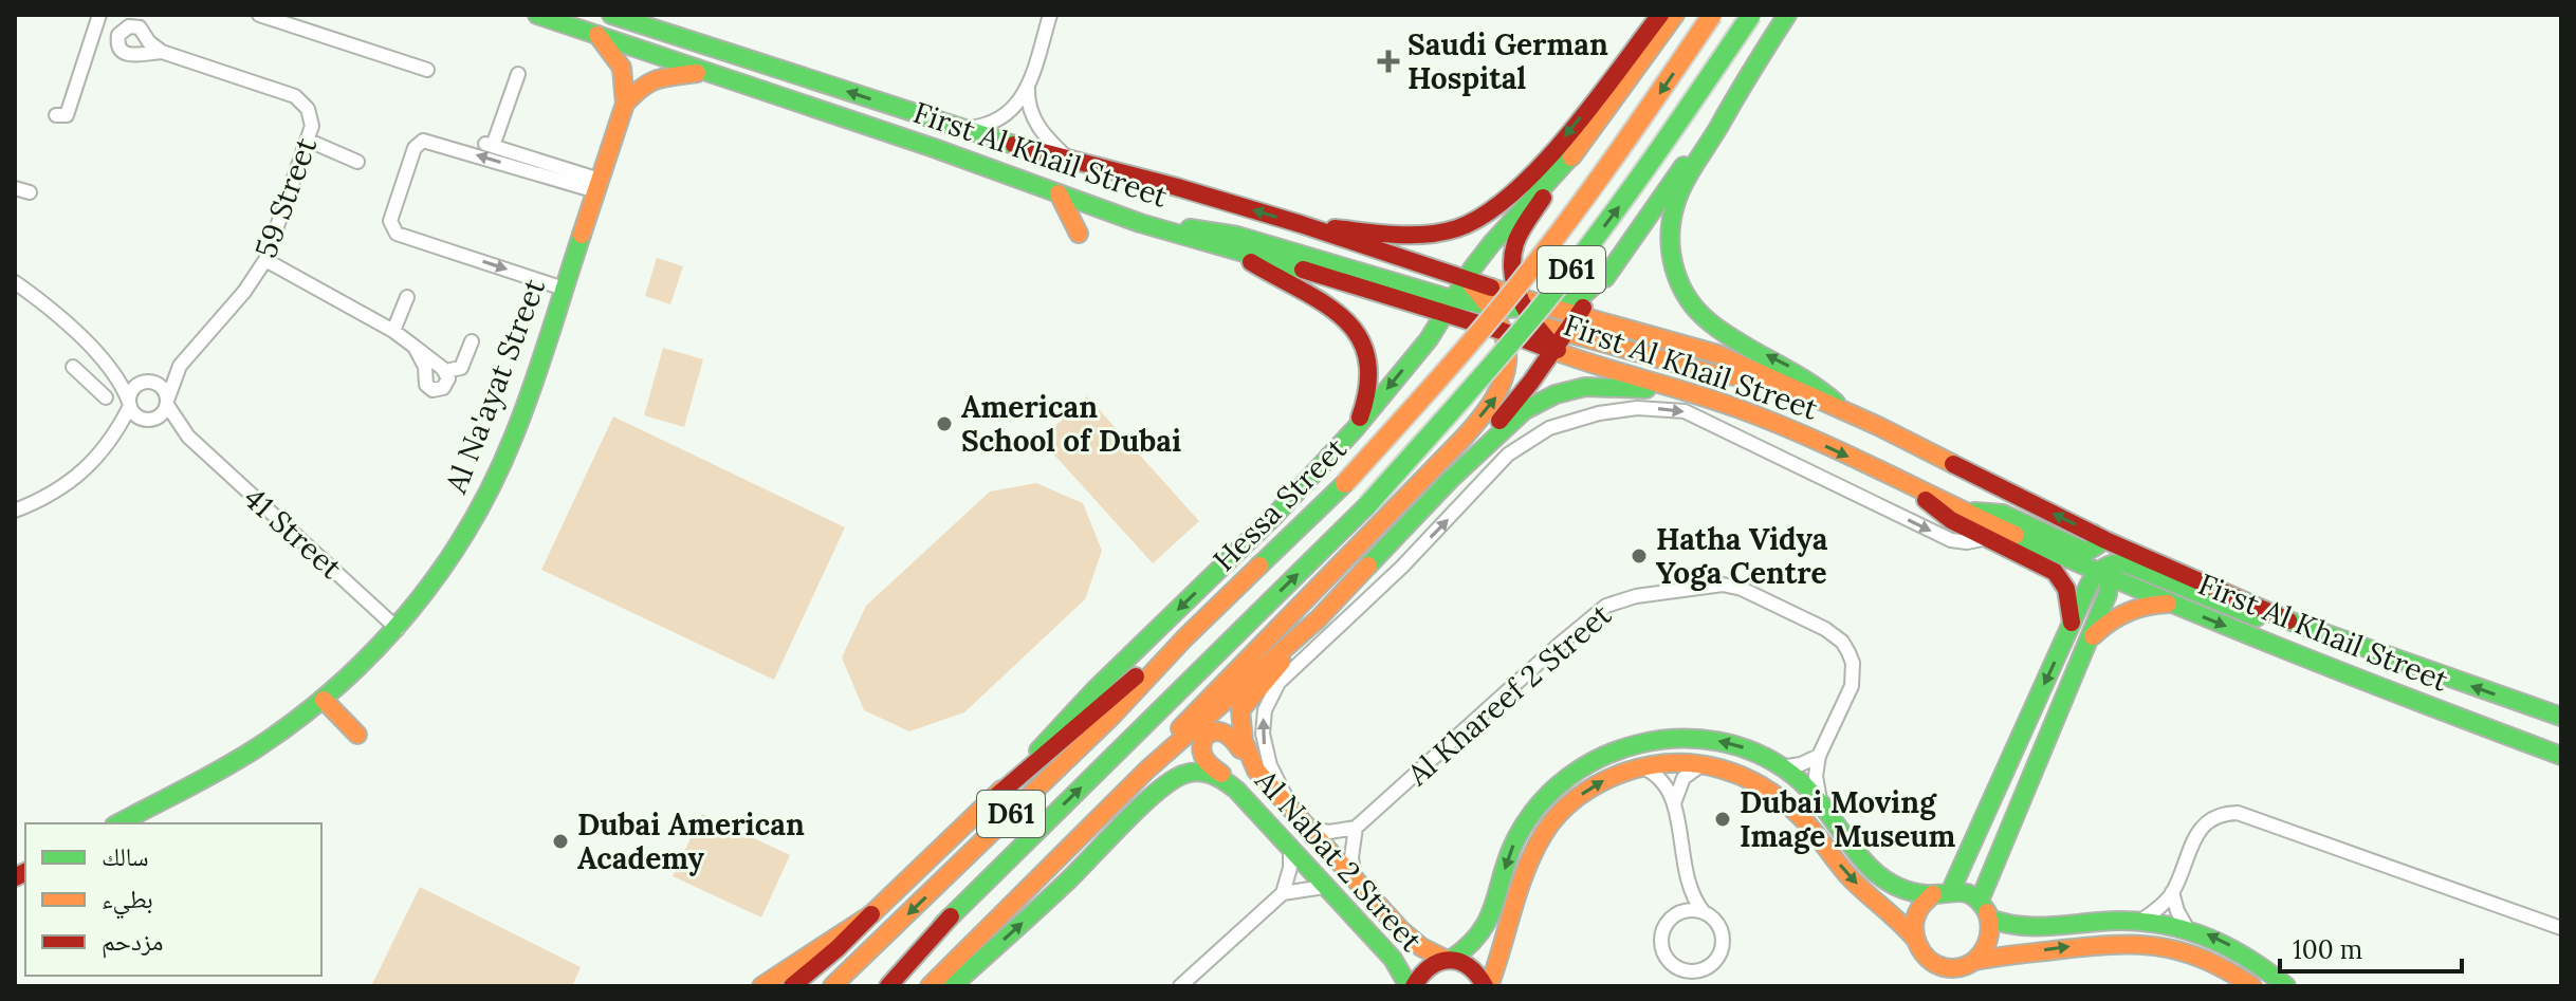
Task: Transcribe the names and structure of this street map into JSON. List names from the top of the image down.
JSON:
{
  "streets": {
    "main road": [
      "First Al Khail Street",
      "D61",
      "Al Na'ayat Street",
      "Hessa Street",
      "Al Nabat 2 Street"
    ],
    "street": ["59 Street", "41 Street", "Al Khareef 2 Street"]
  },
  "crossings": [
    ["First Al Khail Street", "Al Na'ayat Street"],
    ["59 Street", "41 Street"],
    ["Al Na'ayat Street", "41 Street"]
  ],
  "places": {
    "health": ["Saudi German Hospital"],
    "other": [
      "American School of Dubai",
      "Hatha Vidya Yoga Centre",
      "Dubai Moving Image Museum",
      "Dubai American Academy"
    ]
  },
  "legend": ["سالك", "بطيء", "مزدحم"],
  "scale_bar": "100 m"
}
